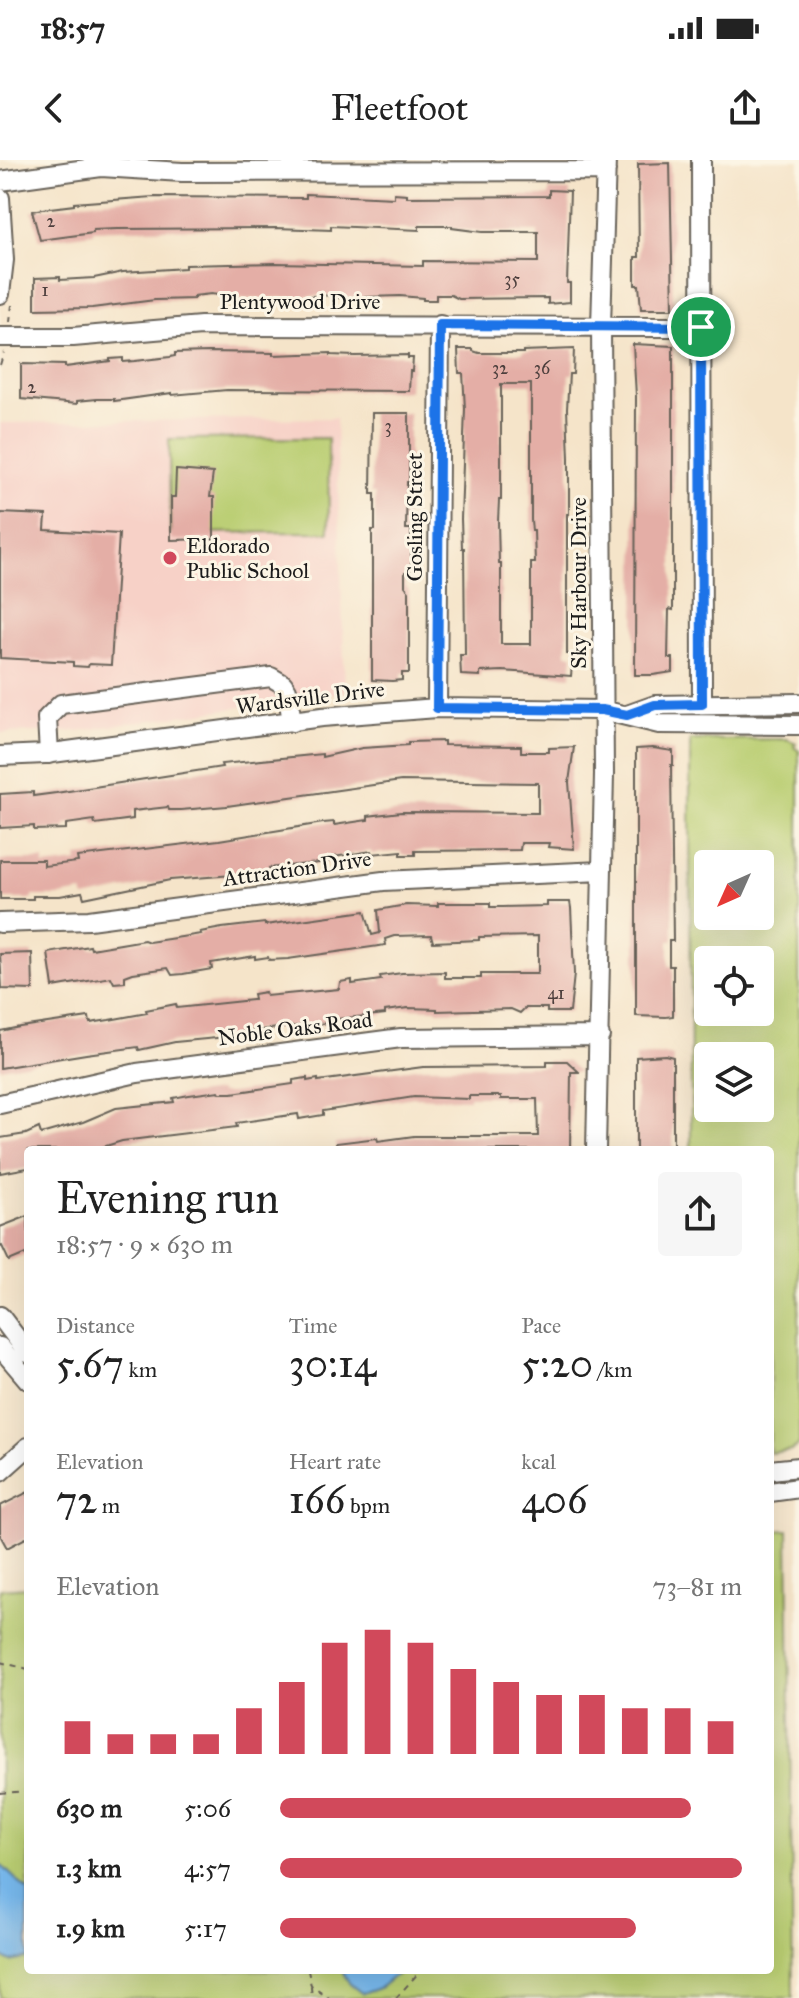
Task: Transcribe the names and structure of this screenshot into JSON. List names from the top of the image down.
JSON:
{
  "streets": {
    "street": [
      "Plentywood Drive",
      "Gosling Street",
      "Sky Harbour Drive",
      "Wardsville Drive",
      "Attraction Drive",
      "Noble Oaks Road"
    ]
  },
  "crossings": [
    ["Plentywood Drive", "Gosling Street"],
    ["Plentywood Drive", "Sky Harbour Drive"],
    ["Gosling Street", "Wardsville Drive"],
    ["Sky Harbour Drive", "Wardsville Drive"],
    ["Sky Harbour Drive", "Attraction Drive"],
    ["Sky Harbour Drive", "Noble Oaks Road"]
  ],
  "places": ["Eldorado Public School"],
  "house_numbers": [
    "2",
    "35",
    "1",
    "32",
    "36",
    "2",
    "3",
    "41"
  ],
  "north": "bottom left",
  "page": {
    "status": "18:57",
    "header": "Fleetfoot",
    "heading": ["Evening run", "18:57 · 9 × 630 m"],
    "stats": [
      ["Distance", "5.67 km"],
      ["Time", "30:14"],
      ["Pace", "5:20 /km"],
      ["Elevation", "72 m"],
      ["Heart rate", "166 bpm"],
      ["kcal", "406"]
    ],
    "chart": ["Elevation", "73–81 m"],
    "list": [
      {
        "name": "630 m",
        "note": "5:06"
      },
      {
        "name": "1.3 km",
        "note": "4:57"
      },
      {
        "name": "1.9 km",
        "note": "5:17"
      }
    ]
  }
}
